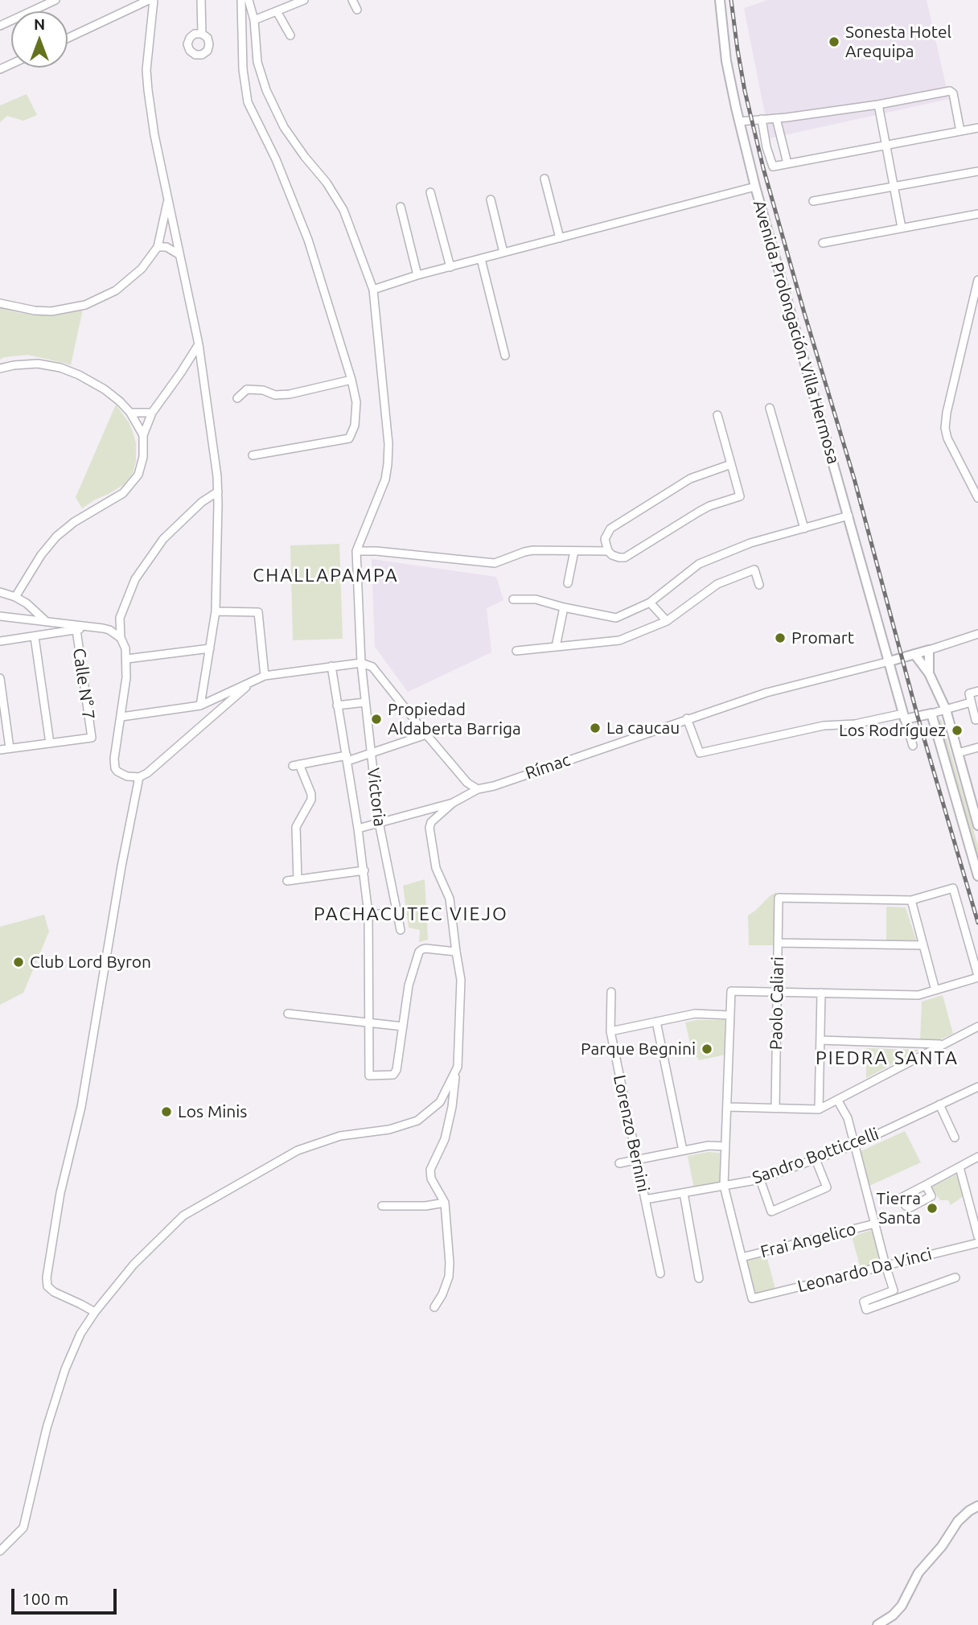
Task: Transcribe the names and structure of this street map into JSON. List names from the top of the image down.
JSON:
{
  "streets": {
    "main road": ["Avenida Prolongación Villa Hermosa"],
    "street": [
      "Calle N° 7",
      "Rímac",
      "Victoria",
      "Paolo Caliari",
      "Lorenzo Bernini",
      "Sandro Botticcelli",
      "Frai Angelico",
      "Leonardo Da Vinci"
    ]
  },
  "crossings": [
    ["Avenida Prolongación Villa Hermosa", "Rímac"],
    ["Lorenzo Bernini", "Sandro Botticcelli"],
    ["Frai Angelico", "Leonardo Da Vinci"]
  ],
  "districts": ["CHALLAPAMPA", "PACHACUTEC VIEJO", "PIEDRA SANTA"],
  "places": [
    "Sonesta Hotel Arequipa",
    "Promart",
    "Propiedad Aldaberta Barriga",
    "La caucau",
    "Los Rodríguez",
    "Club Lord Byron",
    "Parque Begnini",
    "Los Minis",
    "Tierra Santa"
  ],
  "scale_bar": "100 m",
  "north": "top"
}
